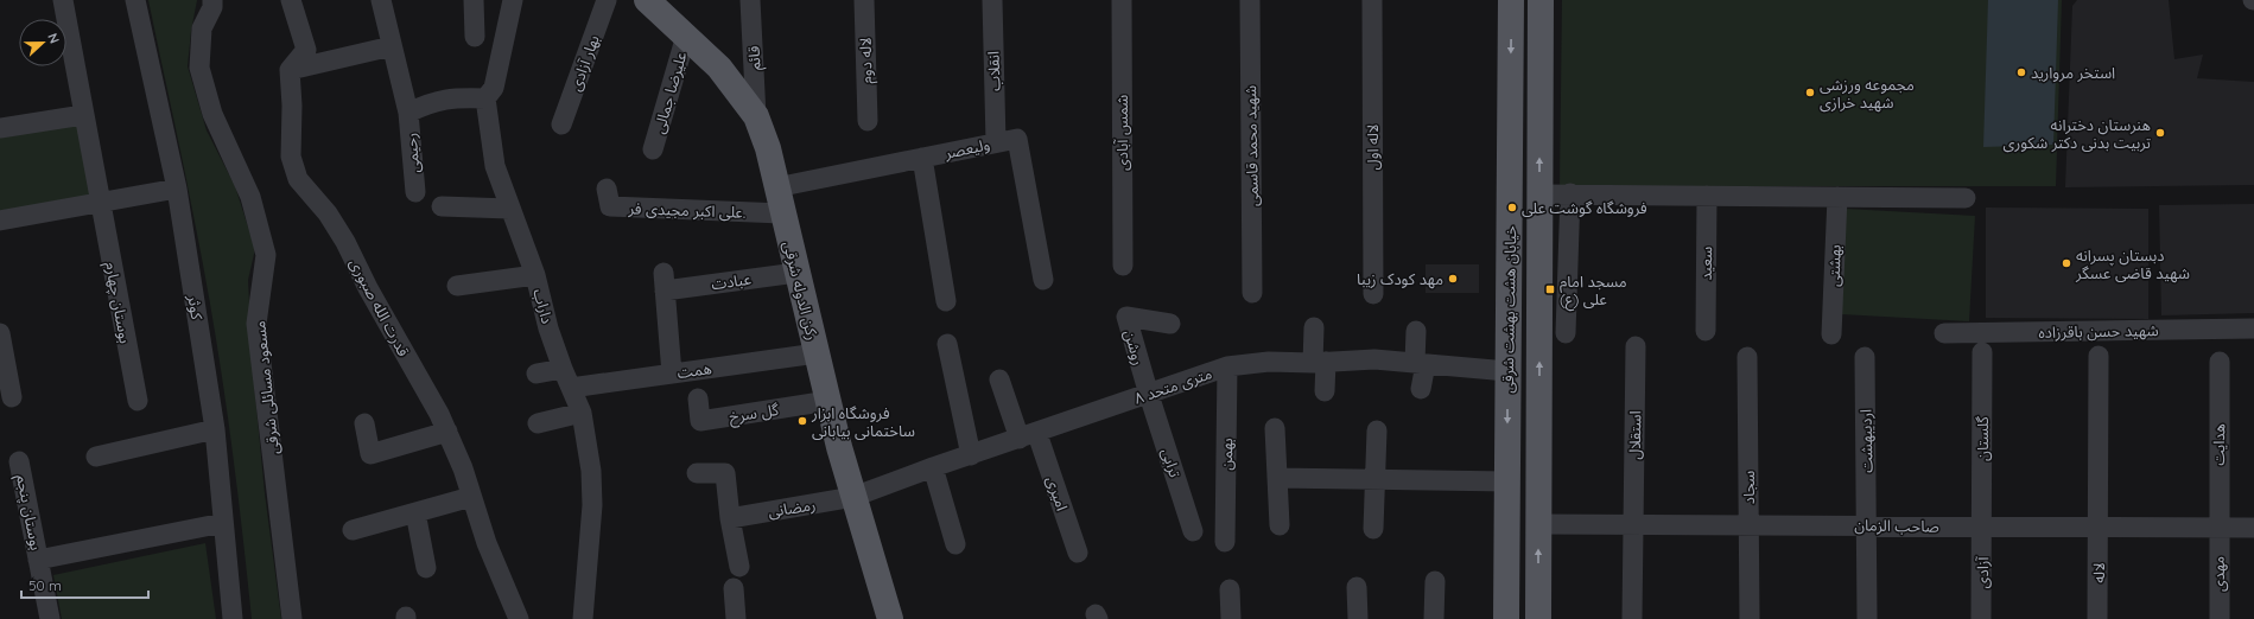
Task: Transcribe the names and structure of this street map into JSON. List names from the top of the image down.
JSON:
{
  "streets": {
    "main road": ["رکن الدوله شرقی", "خیابان هشت بهشت شرقی"],
    "street": [
      "قائم",
      "لاله دوم",
      "بهار آزادی",
      "انقلاب",
      "علیرضا جمالی",
      "شمس آبادی",
      "شهید محمد قاسمی",
      "لاله اول",
      "ولیعصر",
      "رحیمی",
      "علی اکبر مجیدی فر.",
      "سعید",
      "بهشتی",
      "عبادت",
      "بوستان چهارم",
      "داراب",
      "کوثر",
      "قدرت الله صبوری",
      "شهید حسن باقرزاده",
      "روشن",
      "همت",
      "۸ متری متحد",
      "مسعود مسائلی شرقی",
      "گل سرخ",
      "استقلال",
      "گلستان",
      "اردیبهشت",
      "هدایت",
      "بهمن",
      "ترابی",
      "سجاد",
      "امیری",
      "رمضانی",
      "بوستان پنجم",
      "صاحب الزمان",
      "آزادی",
      "لاله",
      "مهدی"
    ]
  },
  "crossings": [
    ["قائم", "رکن الدوله شرقی"],
    ["انقلاب", "ولیعصر"],
    ["علیرضا جمالی", "رکن الدوله شرقی"],
    ["ولیعصر", "رکن الدوله شرقی"],
    ["علی اکبر مجیدی فر.", "رکن الدوله شرقی"],
    ["عبادت", "رکن الدوله شرقی"],
    ["عبادت", "همت"],
    ["رکن الدوله شرقی", "همت"],
    ["رکن الدوله شرقی", "۸ متری متحد"],
    ["رکن الدوله شرقی", "گل سرخ"],
    ["رکن الدوله شرقی", "رمضانی"],
    ["داراب", "همت"],
    ["خیابان هشت بهشت شرقی", "۸ متری متحد"],
    ["خیابان هشت بهشت شرقی", "صاحب الزمان"],
    ["روشن", "۸ متری متحد"],
    ["روشن", "ترابی"],
    ["۸ متری متحد", "بهمن"],
    ["۸ متری متحد", "ترابی"],
    ["۸ متری متحد", "امیری"],
    ["۸ متری متحد", "رمضانی"],
    ["استقلال", "صاحب الزمان"],
    ["گلستان", "صاحب الزمان"],
    ["گلستان", "آزادی"],
    ["اردیبهشت", "صاحب الزمان"],
    ["هدایت", "صاحب الزمان"],
    ["هدایت", "مهدی"],
    ["سجاد", "صاحب الزمان"],
    ["صاحب الزمان", "آزادی"],
    ["صاحب الزمان", "لاله"],
    ["صاحب الزمان", "مهدی"]
  ],
  "places": {
    "other": [
      "استخر مروارید",
      "مجموعه ورزشی شهید خرازی",
      "هنرستان دخترانه تربیت بدنی دکتر شکوری",
      "فروشگاه گوشت علی",
      "دبستان پسرانه شهید قاضی عسگر",
      "مهد کودک زیبا",
      "فروشگاه ابزار ساختمانی بیابانی"
    ],
    "transit": ["مسجد امام علی (ع)"]
  },
  "scale_bar": "50 m",
  "north": "right"
}
